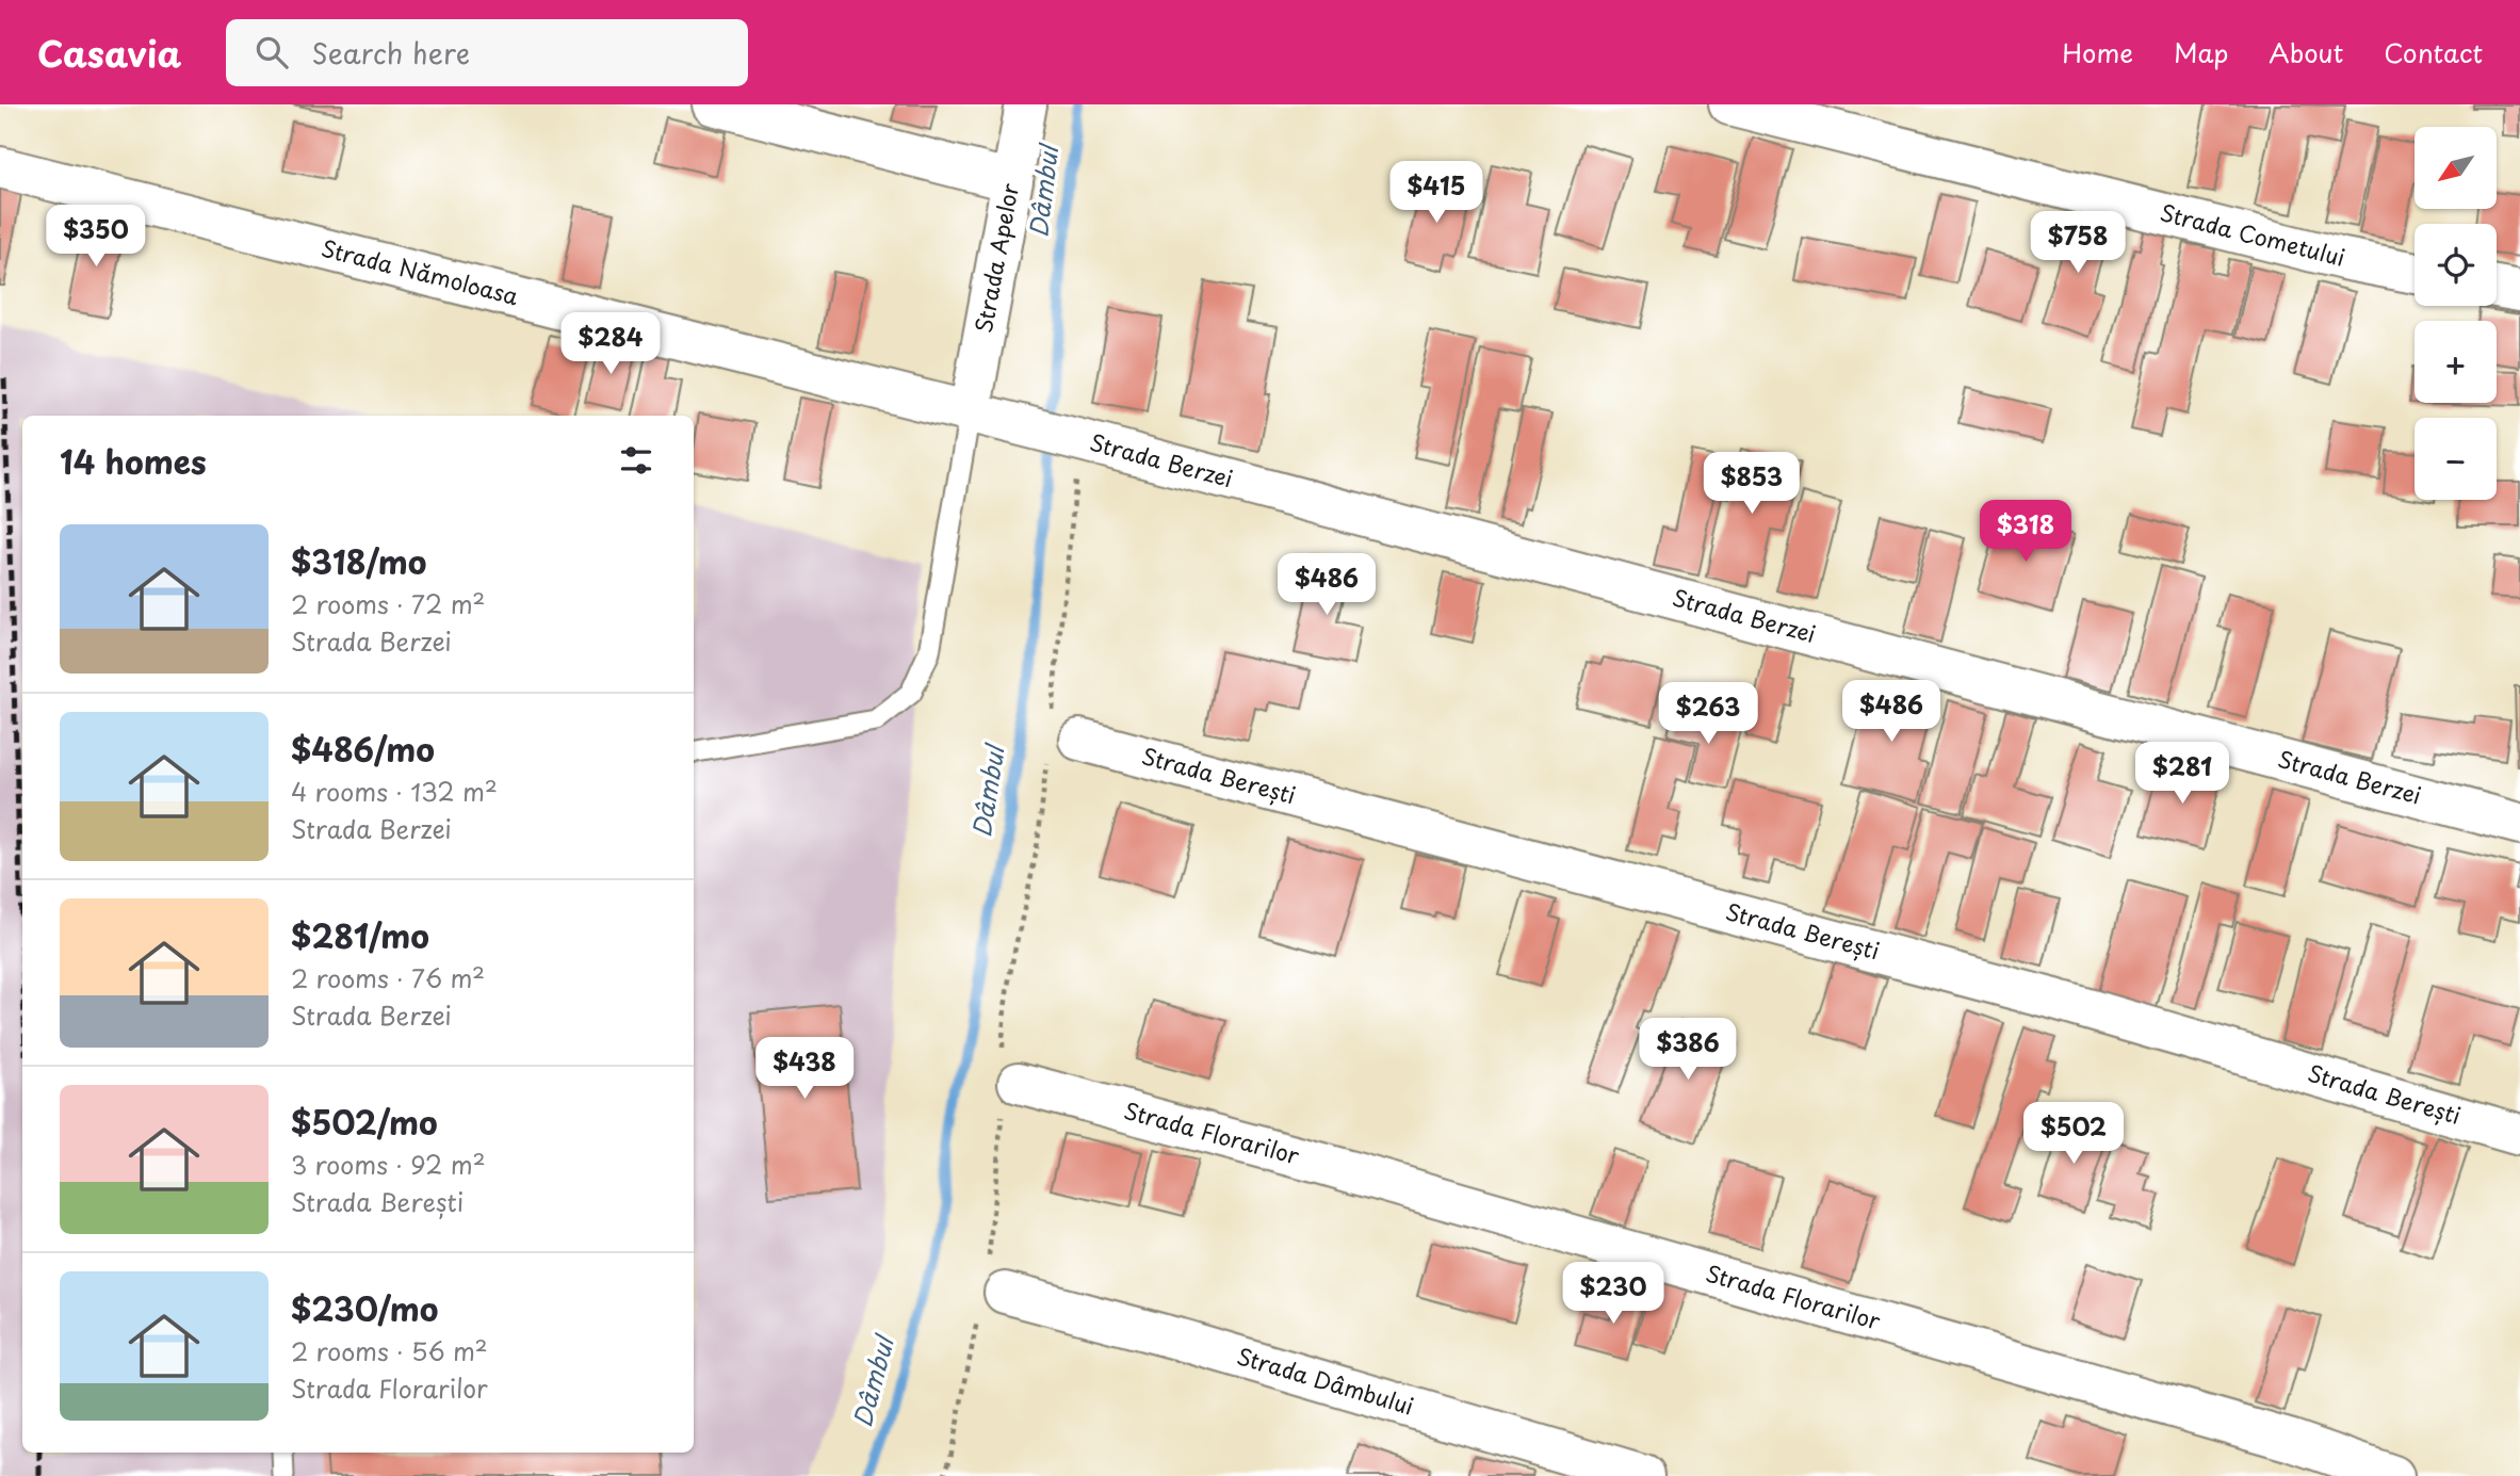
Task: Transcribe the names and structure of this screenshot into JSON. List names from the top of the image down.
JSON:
{
  "streets": {
    "street": [
      "Strada Cometului",
      "Strada Apelor",
      "Strada Nămoloasa",
      "Strada Berzei",
      "Strada Berești",
      "Strada Florarilor",
      "Strada Dâmbului"
    ]
  },
  "crossings": [
    ["Strada Apelor", "Strada Nămoloasa"],
    ["Strada Apelor", "Strada Berzei"],
    ["Strada Nămoloasa", "Strada Berzei"]
  ],
  "water": ["Dâmbul"],
  "north": "bottom left",
  "page": {
    "header": "Casavia",
    "search": "Search here",
    "nav": [
      "Home",
      "Map",
      "About",
      "Contact"
    ],
    "map_buttons": ["+", "−"],
    "price": [
      "$415",
      "$350",
      "$758",
      "$284",
      "$853",
      "$318",
      "$486",
      "$486",
      "$263",
      "$281",
      "$386",
      "$438",
      "$502",
      "$230"
    ],
    "heading": "14 homes",
    "list": [
      {
        "name": "$318/mo",
        "note": "2 rooms · 72 m² · Strada Berzei"
      },
      {
        "name": "$486/mo",
        "note": "4 rooms · 132 m² · Strada Berzei"
      },
      {
        "name": "$281/mo",
        "note": "2 rooms · 76 m² · Strada Berzei"
      },
      {
        "name": "$502/mo",
        "note": "3 rooms · 92 m² · Strada Berești"
      },
      {
        "name": "$230/mo",
        "note": "2 rooms · 56 m² · Strada Florarilor"
      }
    ]
  }
}
